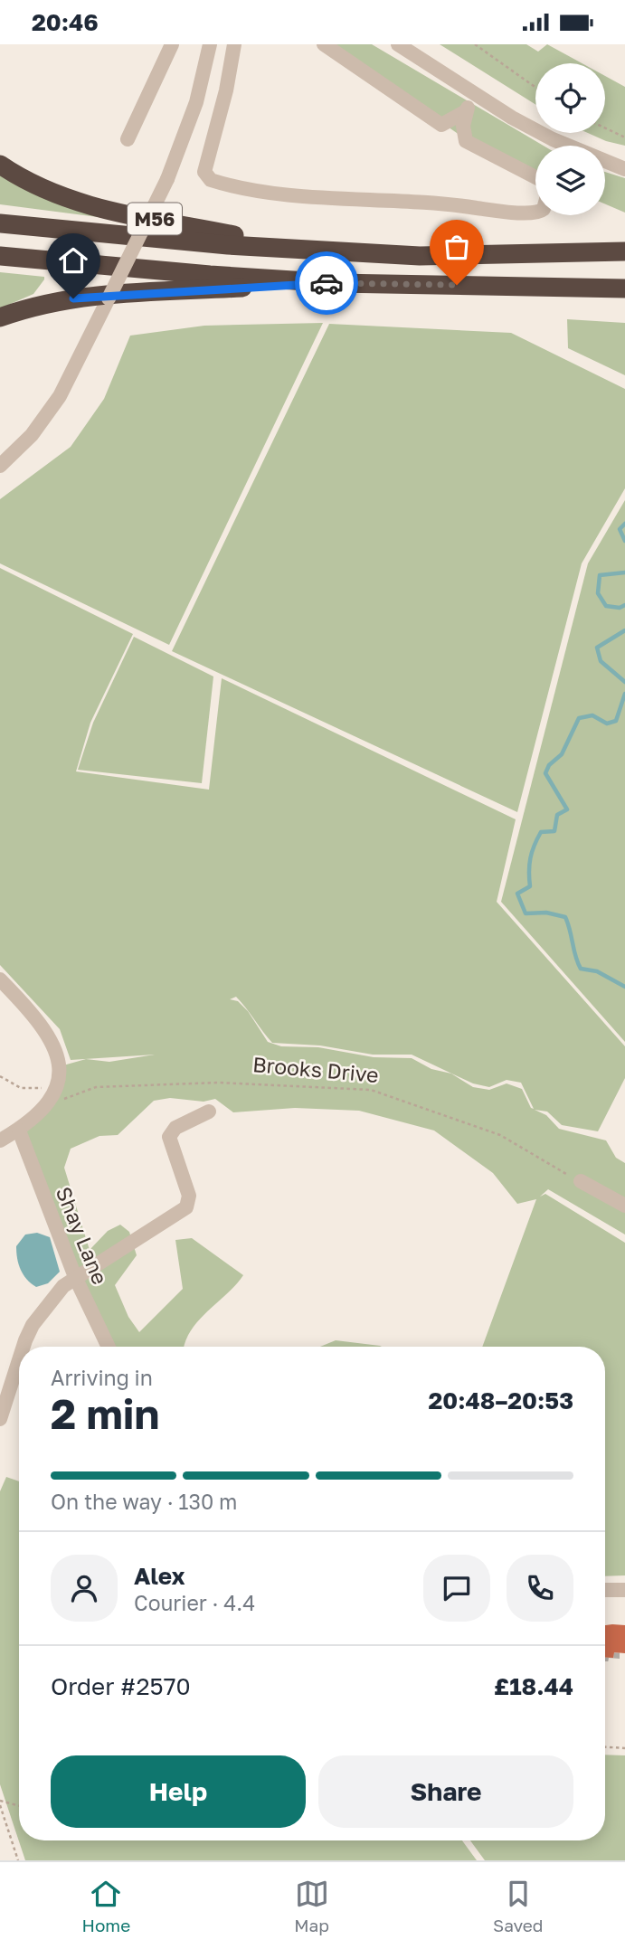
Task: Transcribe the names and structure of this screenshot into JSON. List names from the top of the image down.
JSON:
{
  "streets": {
    "highway": ["M56"],
    "street": ["Shay Lane"],
    "path": ["Brooks Drive"]
  },
  "page": {
    "status": "20:46",
    "heading": ["2 min", "Arriving in", "20:48–20:53"],
    "panel": [
      "Alex",
      "Courier · 4.4",
      "Order #2570",
      "£18.44"
    ],
    "bar": "On the way · 130 m",
    "buttons": ["Help", "Share"],
    "tabs": ["Home", "Map", "Saved"]
  }
}
